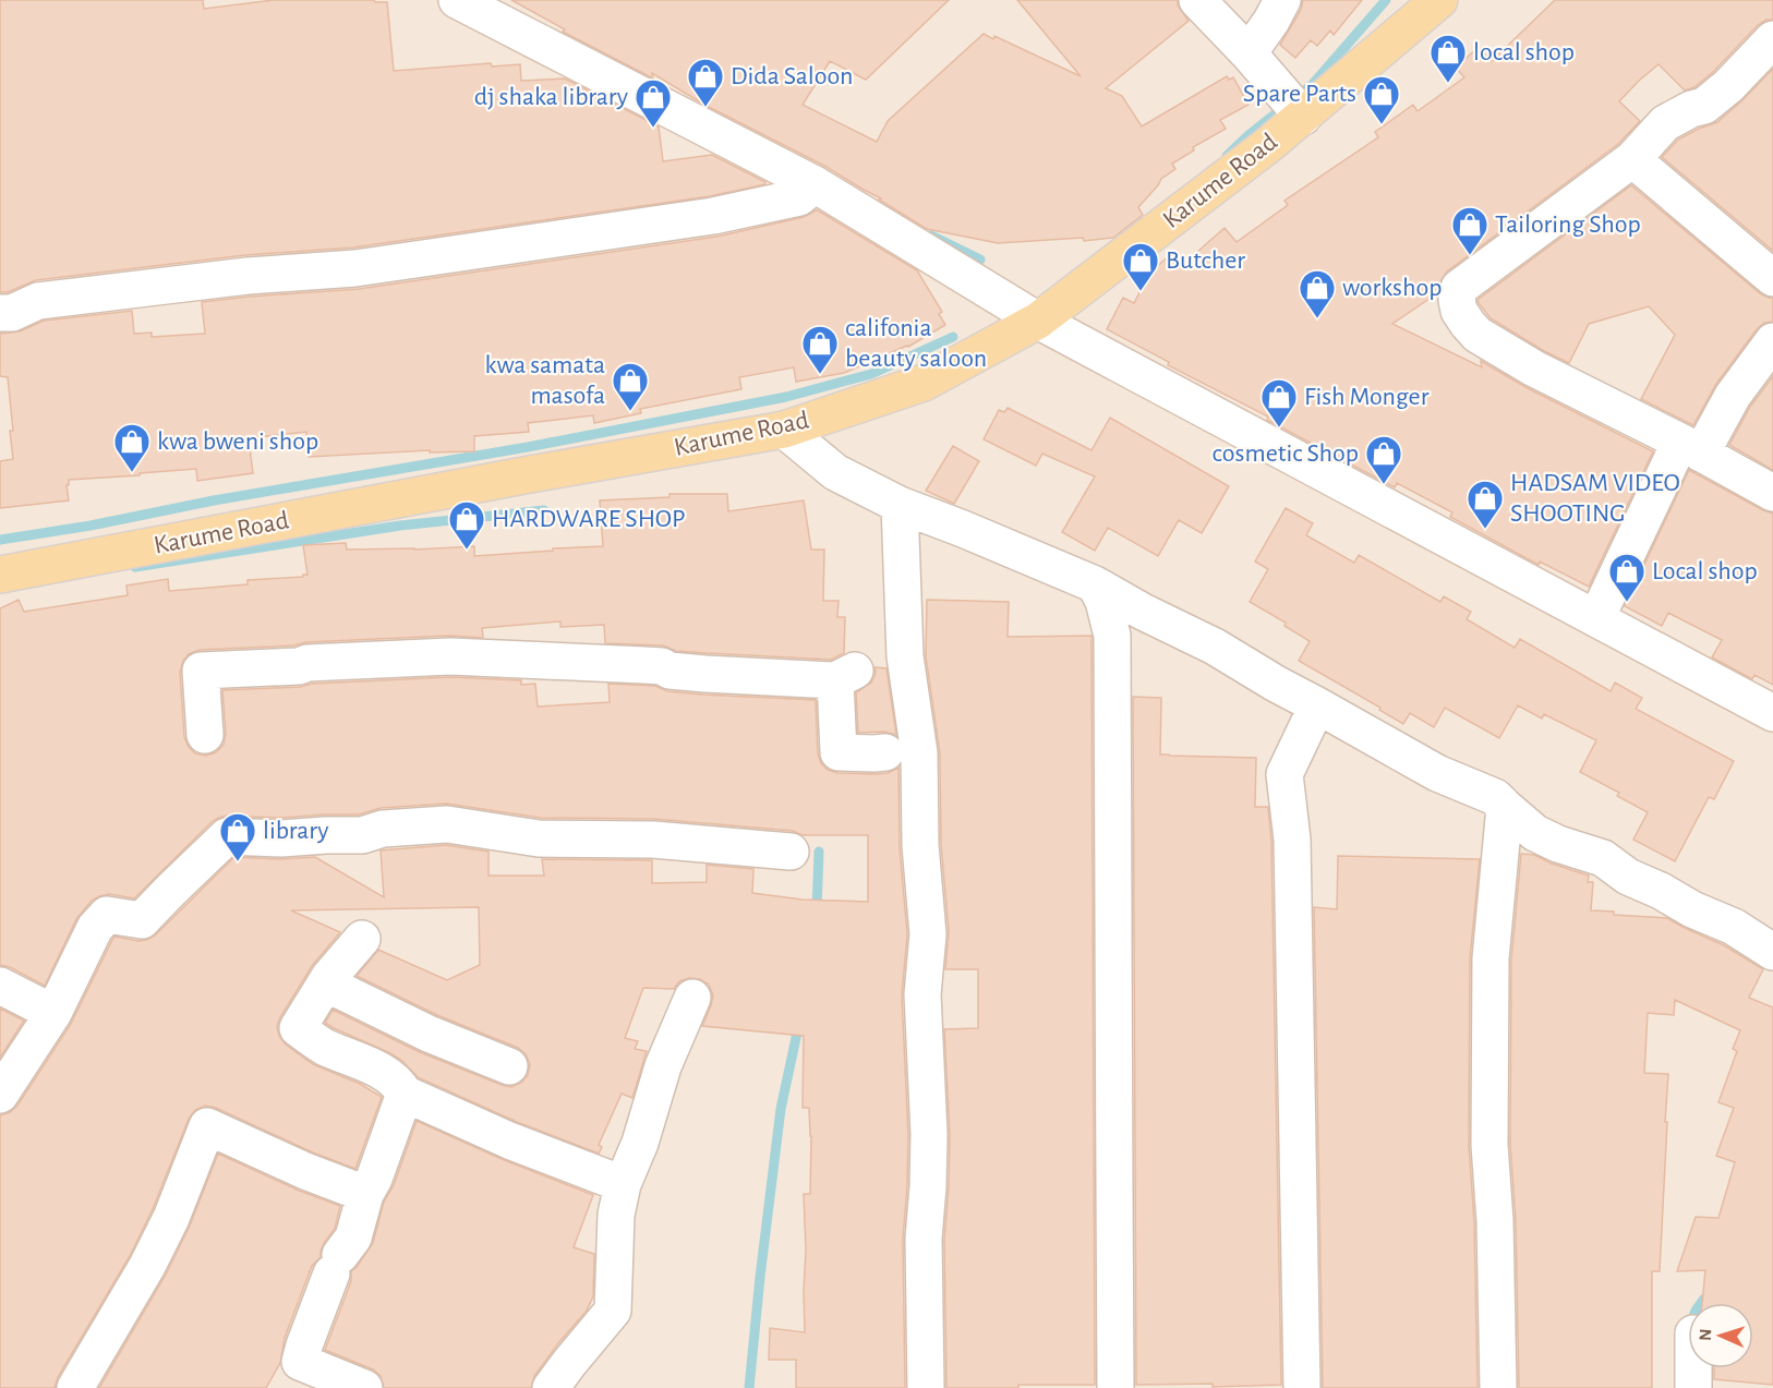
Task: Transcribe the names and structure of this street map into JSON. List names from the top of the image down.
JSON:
{
  "streets": {
    "main road": ["Karume Road"]
  },
  "places": {
    "shop": [
      "local shop",
      "Dida Saloon",
      "Spare Parts",
      "dj shaka library",
      "Tailoring Shop",
      "Butcher",
      "workshop",
      "califonia beauty saloon",
      "kwa samata masofa",
      "Fish Monger",
      "kwa bweni shop",
      "cosmetic Shop",
      "HADSAM VIDEO SHOOTING",
      "HARDWARE SHOP",
      "Local shop",
      "library"
    ]
  },
  "north": "left"
}
